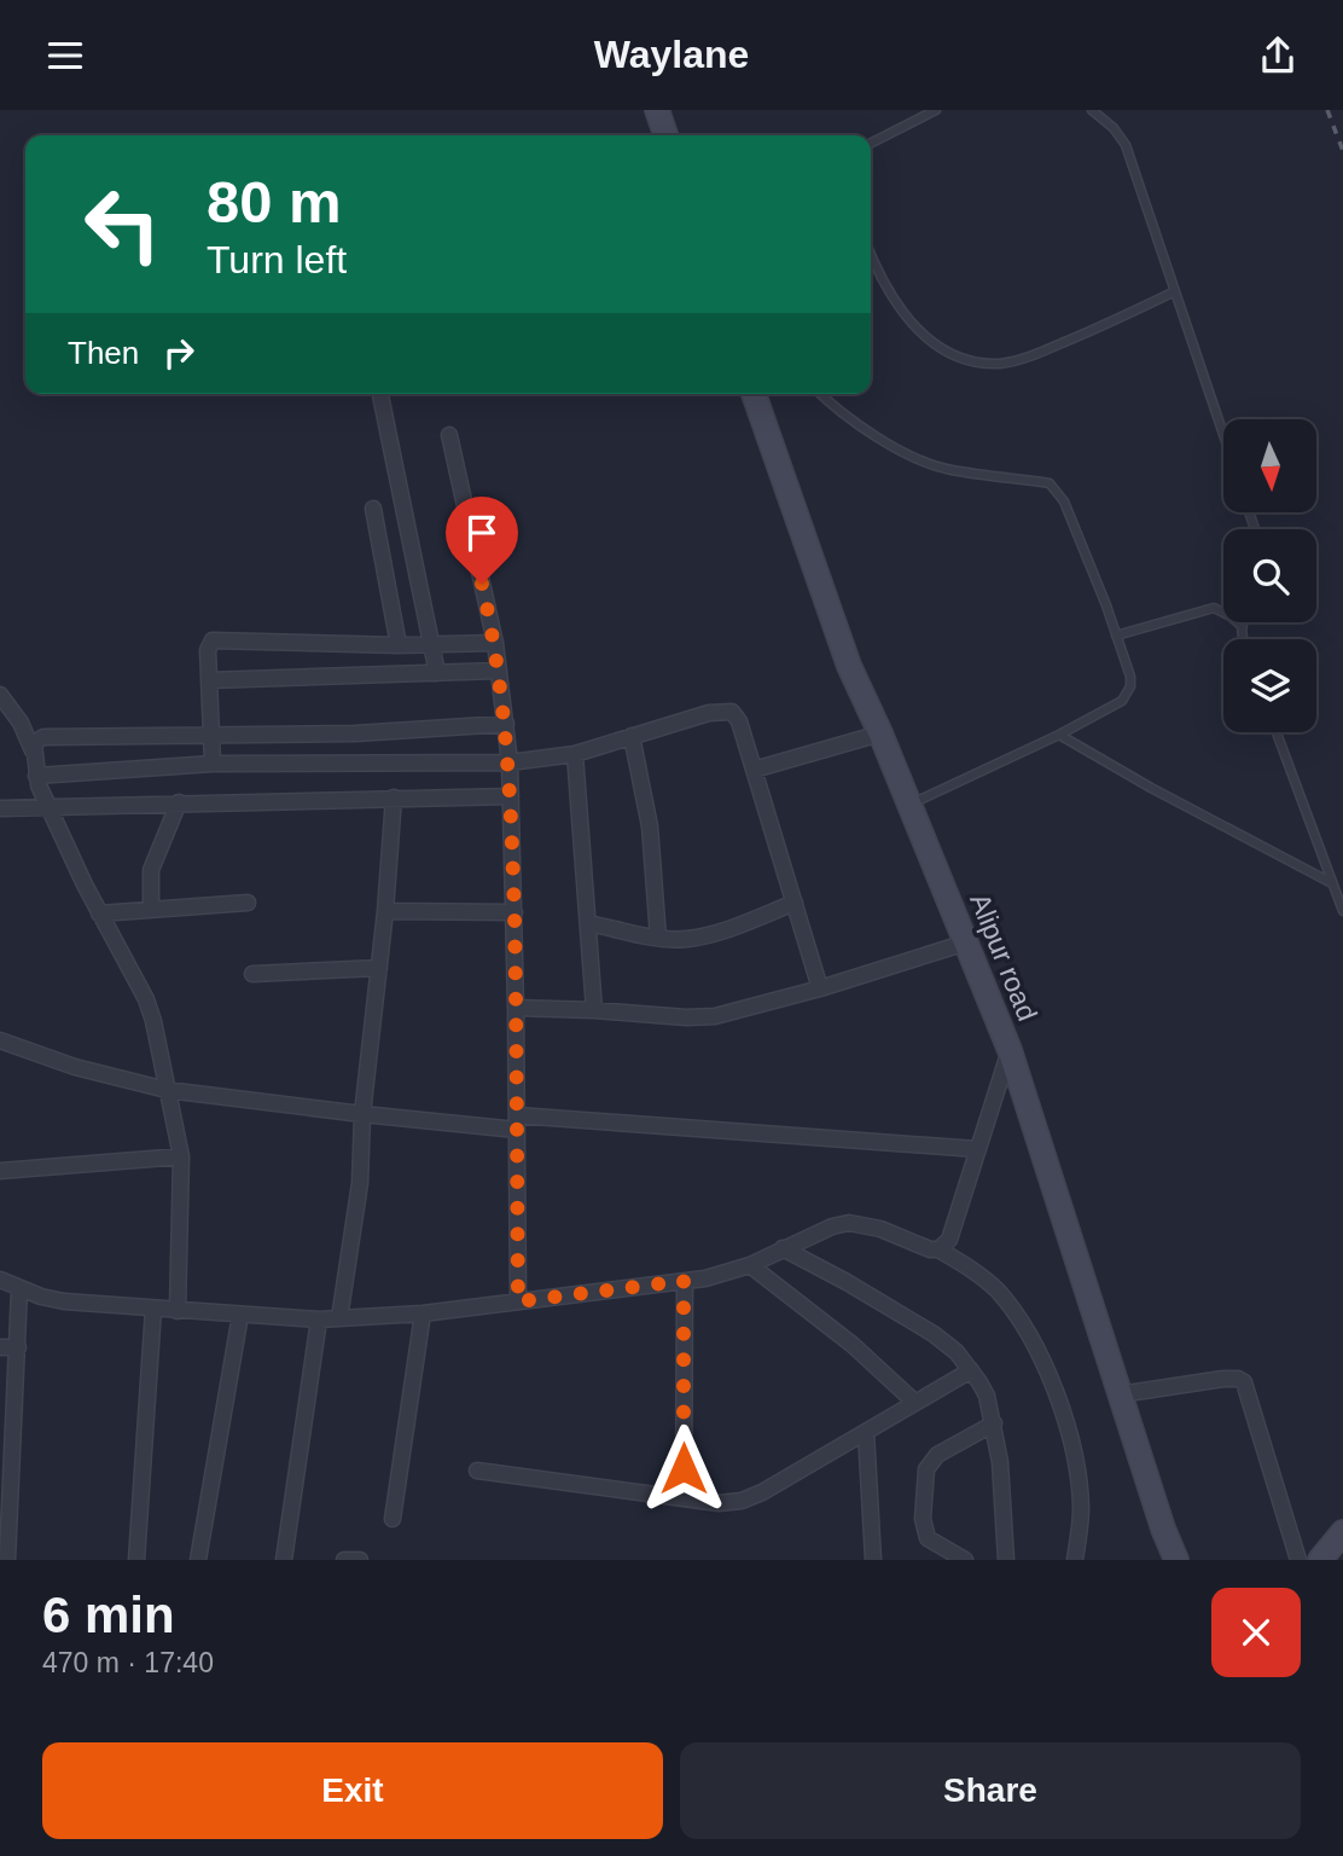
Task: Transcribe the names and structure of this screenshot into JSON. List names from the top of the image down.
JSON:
{
  "streets": {
    "street": ["Alipur road"]
  },
  "north": "bottom",
  "page": {
    "header": "Waylane",
    "turn": ["80 m", "Turn left"],
    "then": "Then",
    "heading": ["6 min", "470 m · 17:40"],
    "buttons": ["Exit", "Share"]
  }
}
